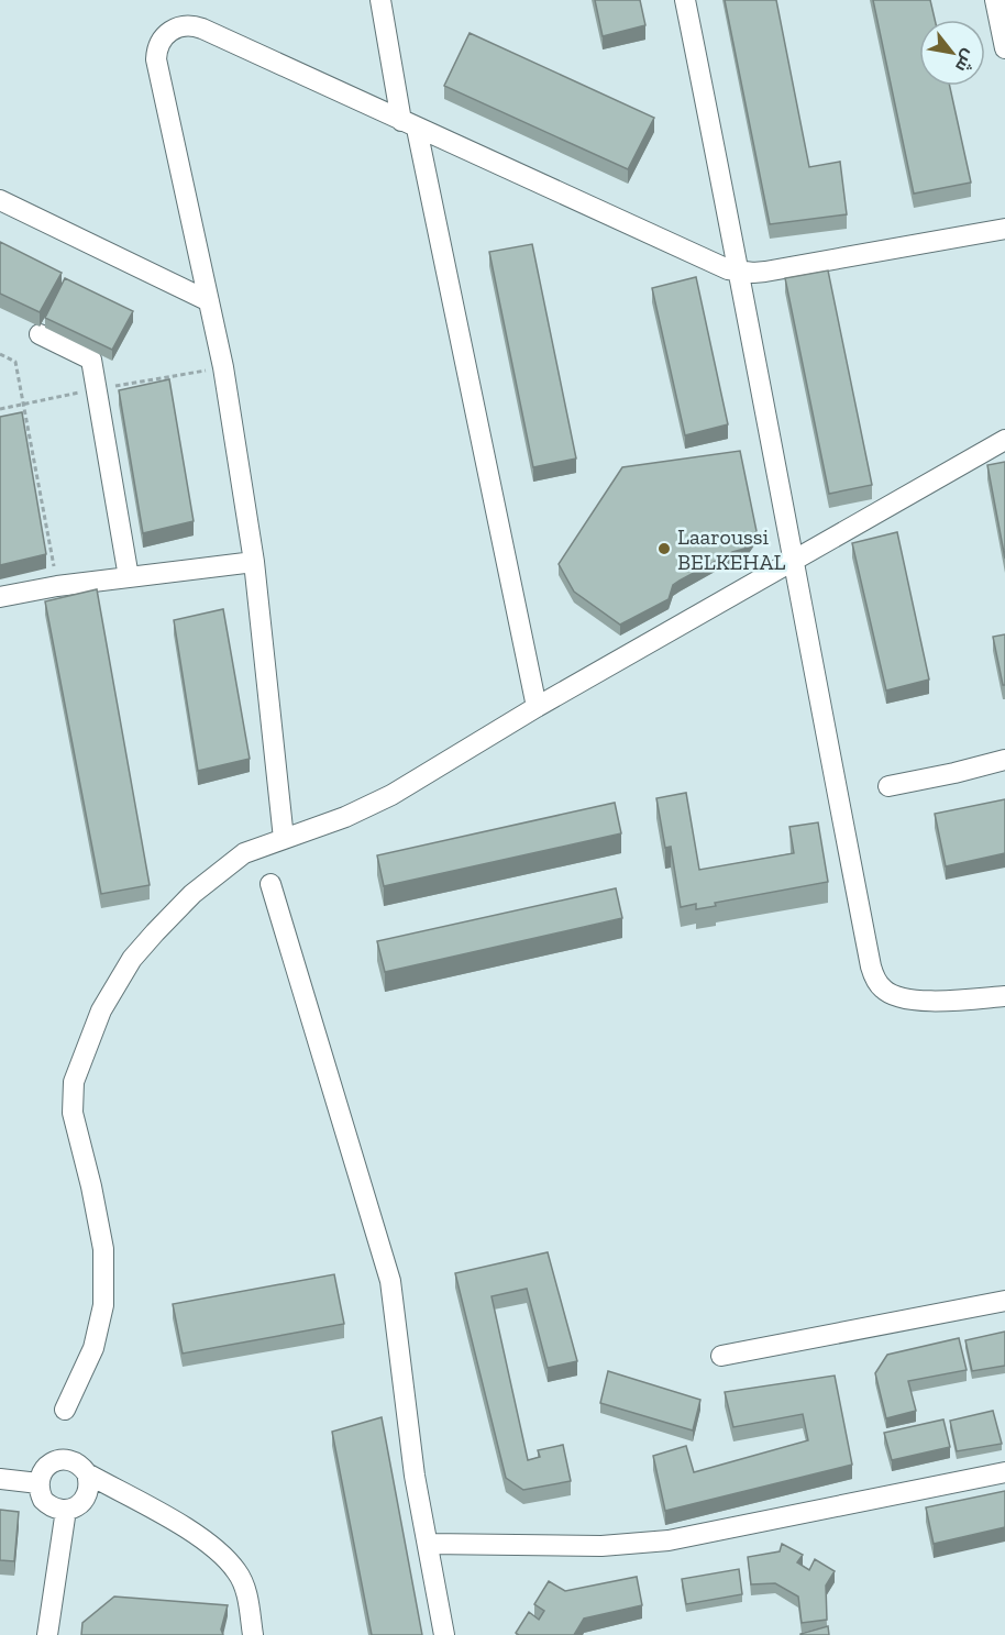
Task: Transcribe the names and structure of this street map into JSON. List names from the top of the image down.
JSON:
{
  "places": ["Laaroussi BELKEHAL"],
  "north": "bottom right"
}
